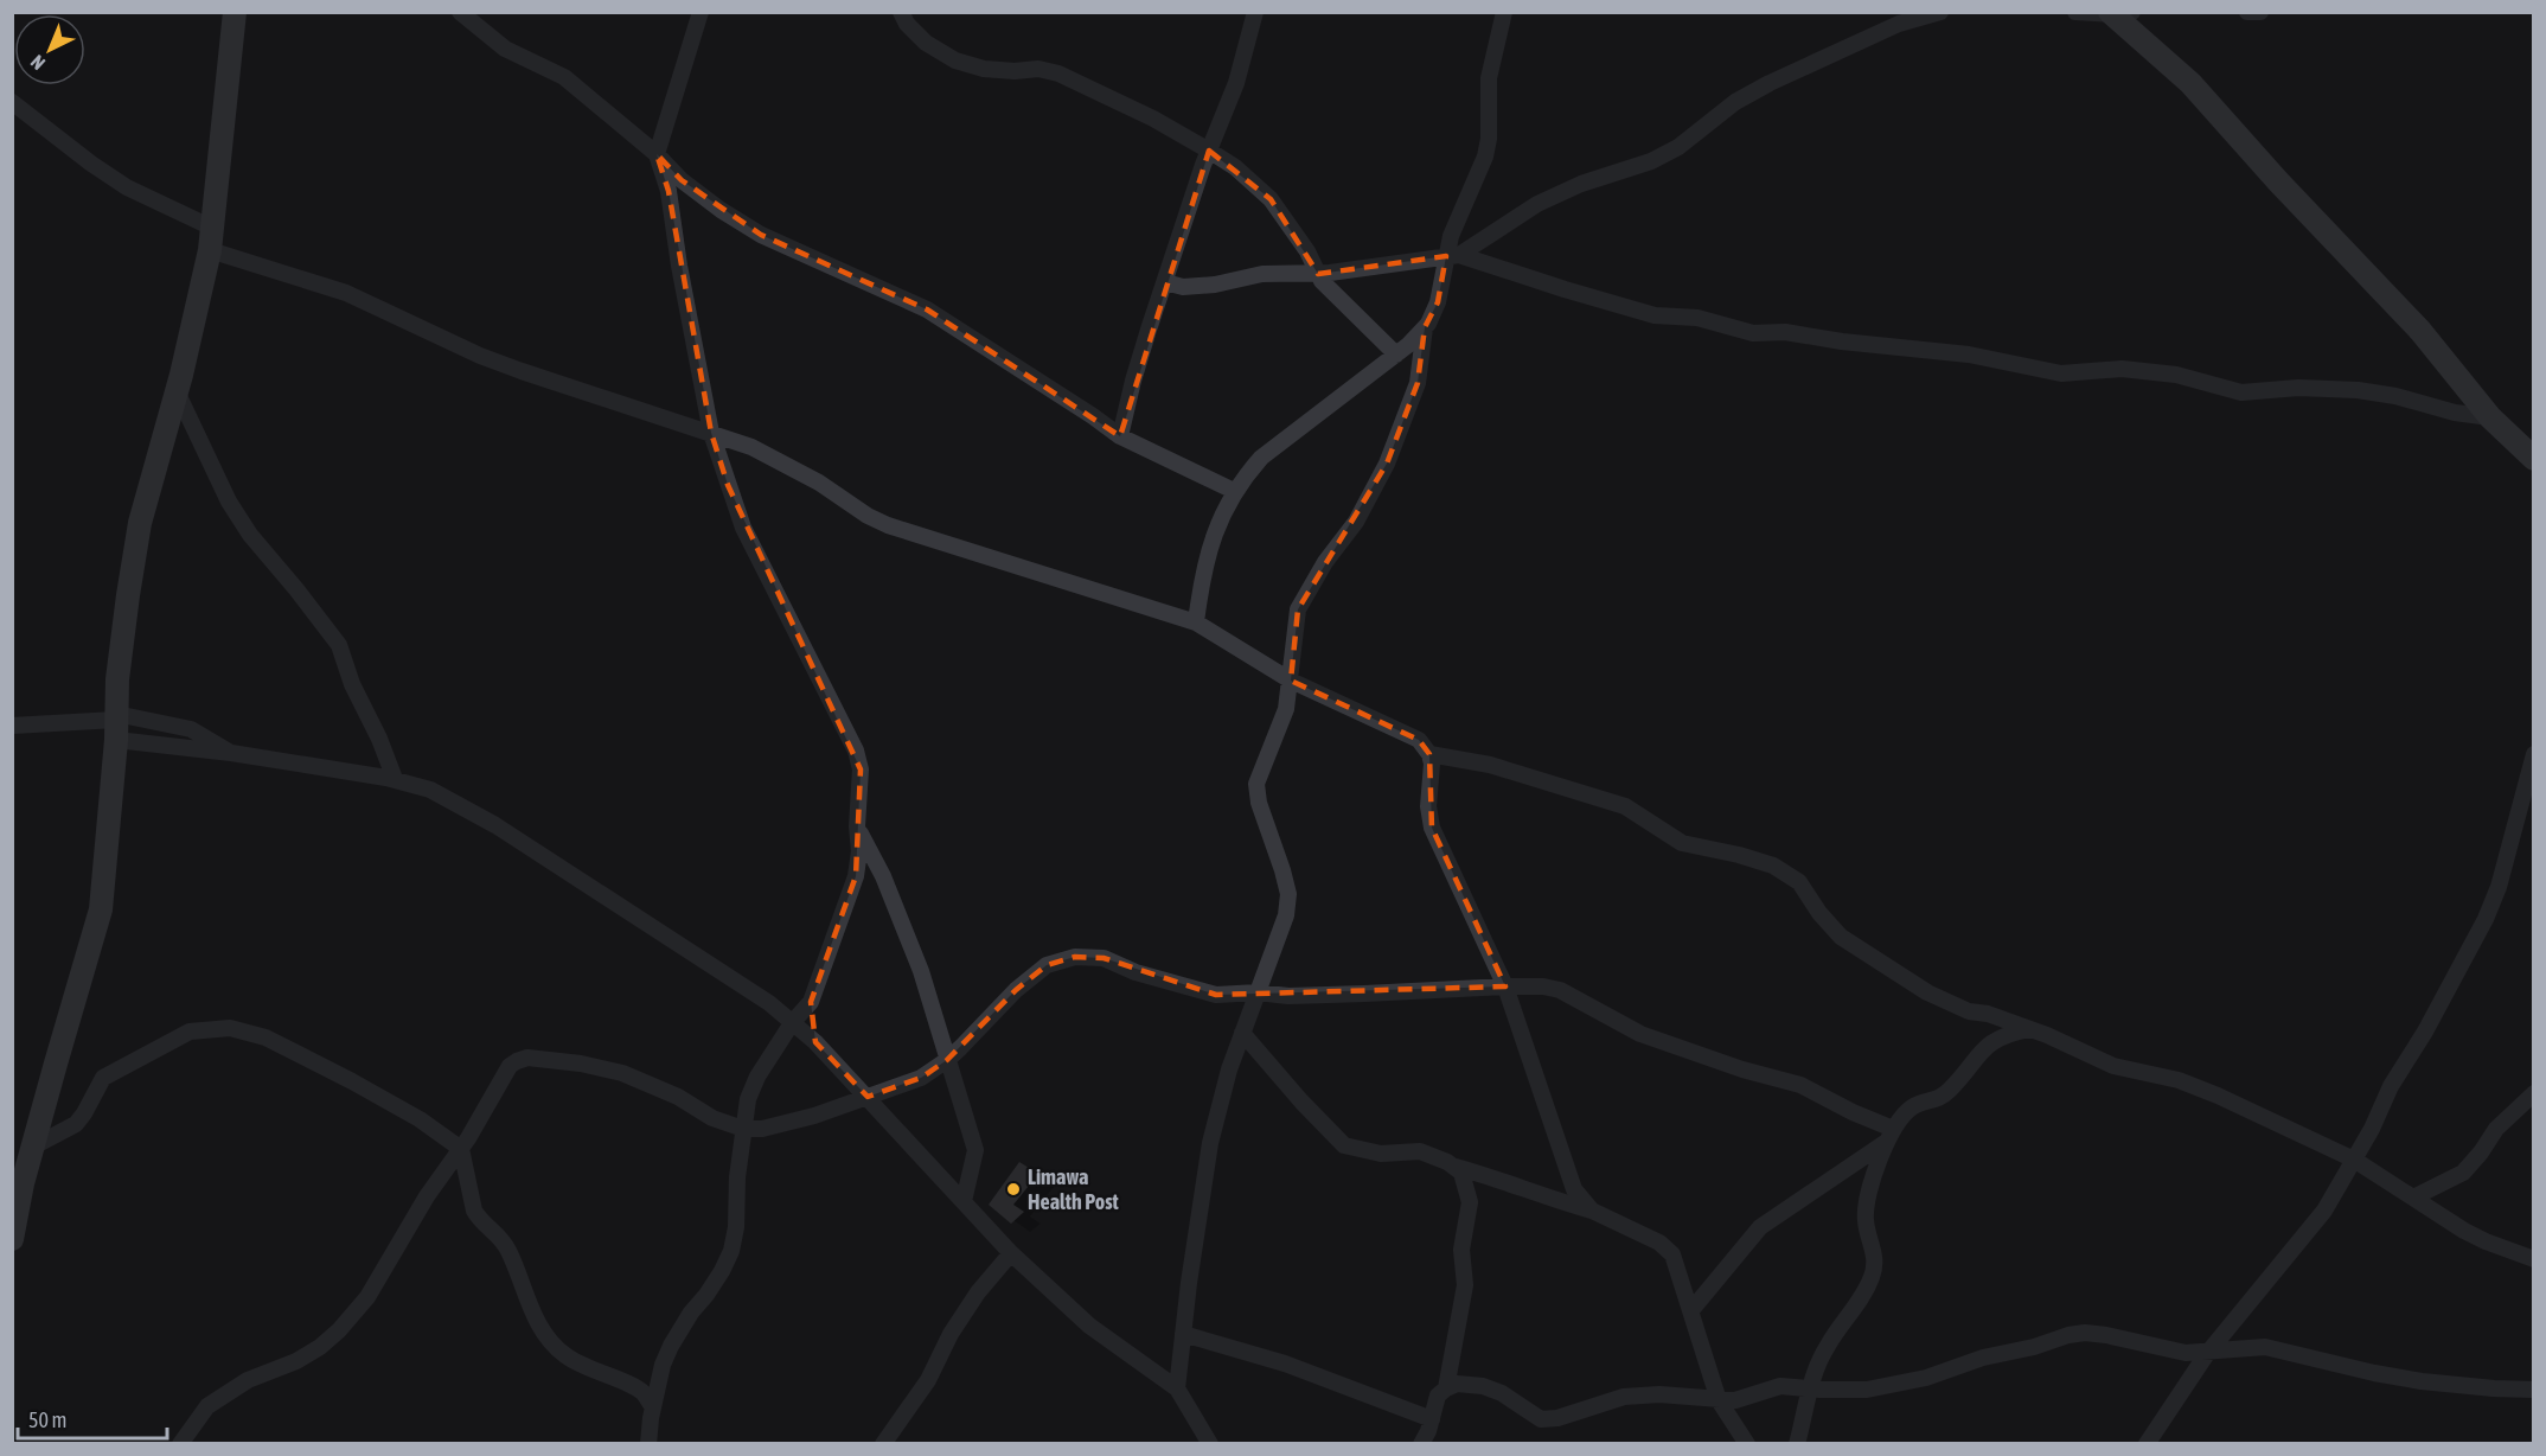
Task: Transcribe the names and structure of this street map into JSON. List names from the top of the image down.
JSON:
{
  "places": ["Limawa Health Post"],
  "scale_bar": "50 m",
  "north": "bottom left"
}
